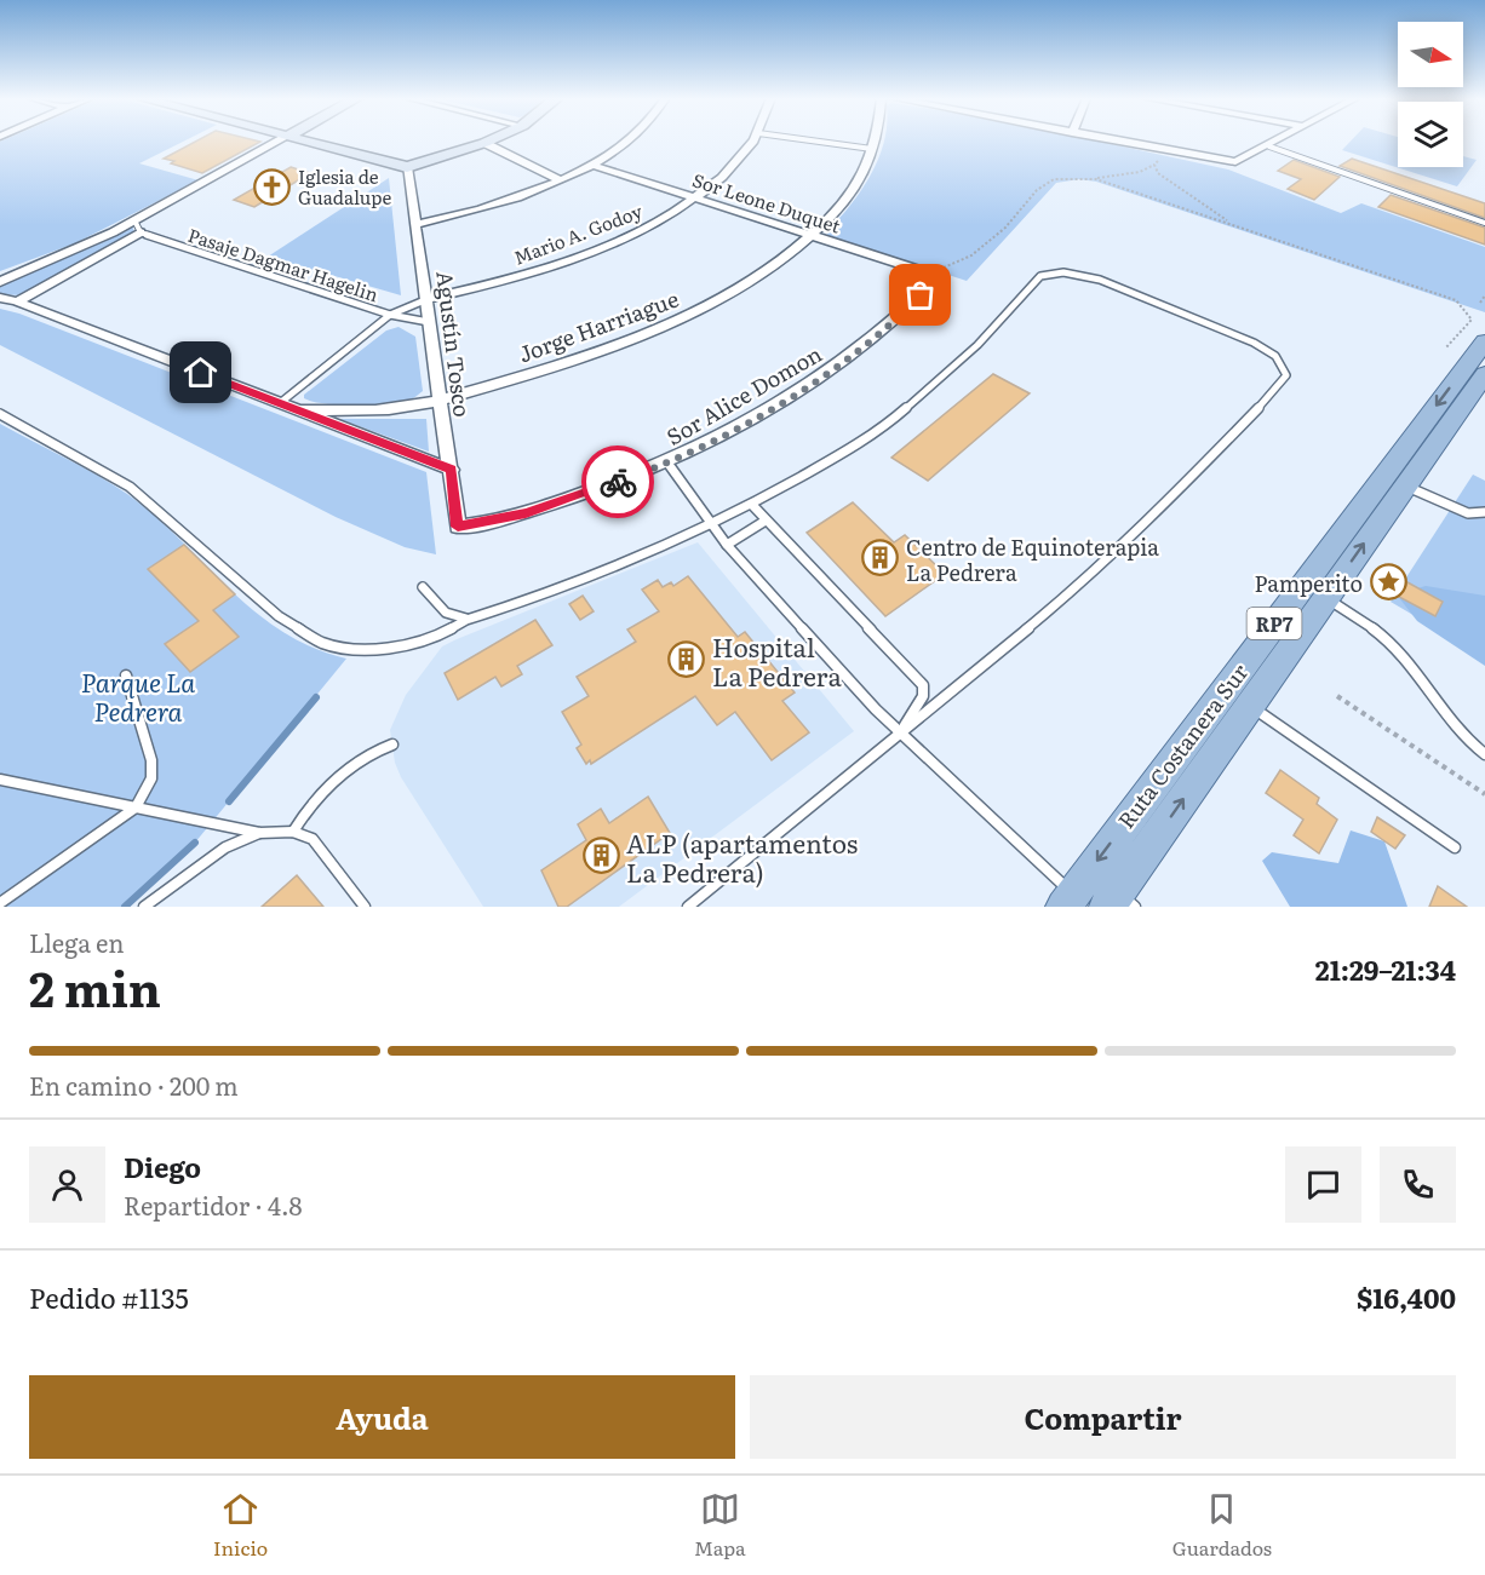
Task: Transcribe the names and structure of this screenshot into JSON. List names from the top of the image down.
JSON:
{
  "streets": {
    "main road": ["RP7", "Ruta Costanera Sur"],
    "street": [
      "Sor Leone Duquet",
      "Mario A. Godoy",
      "Jorge Harriague",
      "Agustín Tosco",
      "Sor Alice Domon"
    ],
    "lane": ["Pasaje Dagmar Hagelin"]
  },
  "crossings": [
    ["Sor Leone Duquet", "Mario A. Godoy"],
    ["Sor Leone Duquet", "Jorge Harriague"],
    ["Sor Leone Duquet", "Sor Alice Domon"],
    ["Mario A. Godoy", "Agustín Tosco"],
    ["Pasaje Dagmar Hagelin", "Agustín Tosco"],
    ["Jorge Harriague", "Agustín Tosco"],
    ["Agustín Tosco", "Sor Alice Domon"]
  ],
  "parks": ["Parque La Pedrera"],
  "places": {
    "church": ["Iglesia de Guadalupe"],
    "building": ["Centro de Equinoterapia La Pedrera", "Hospital La Pedrera", "ALP (apartamentos La Pedrera)"],
    "place": ["Pamperito"]
  },
  "north": "right",
  "page": {
    "heading": ["2 min", "Llega en", "21:29–21:34"],
    "panel": [
      "Diego",
      "Repartidor · 4.8",
      "Pedido #1135",
      "$16,400"
    ],
    "bar": "En camino · 200 m",
    "buttons": ["Ayuda", "Compartir"],
    "tabs": ["Inicio", "Mapa", "Guardados"]
  }
}
